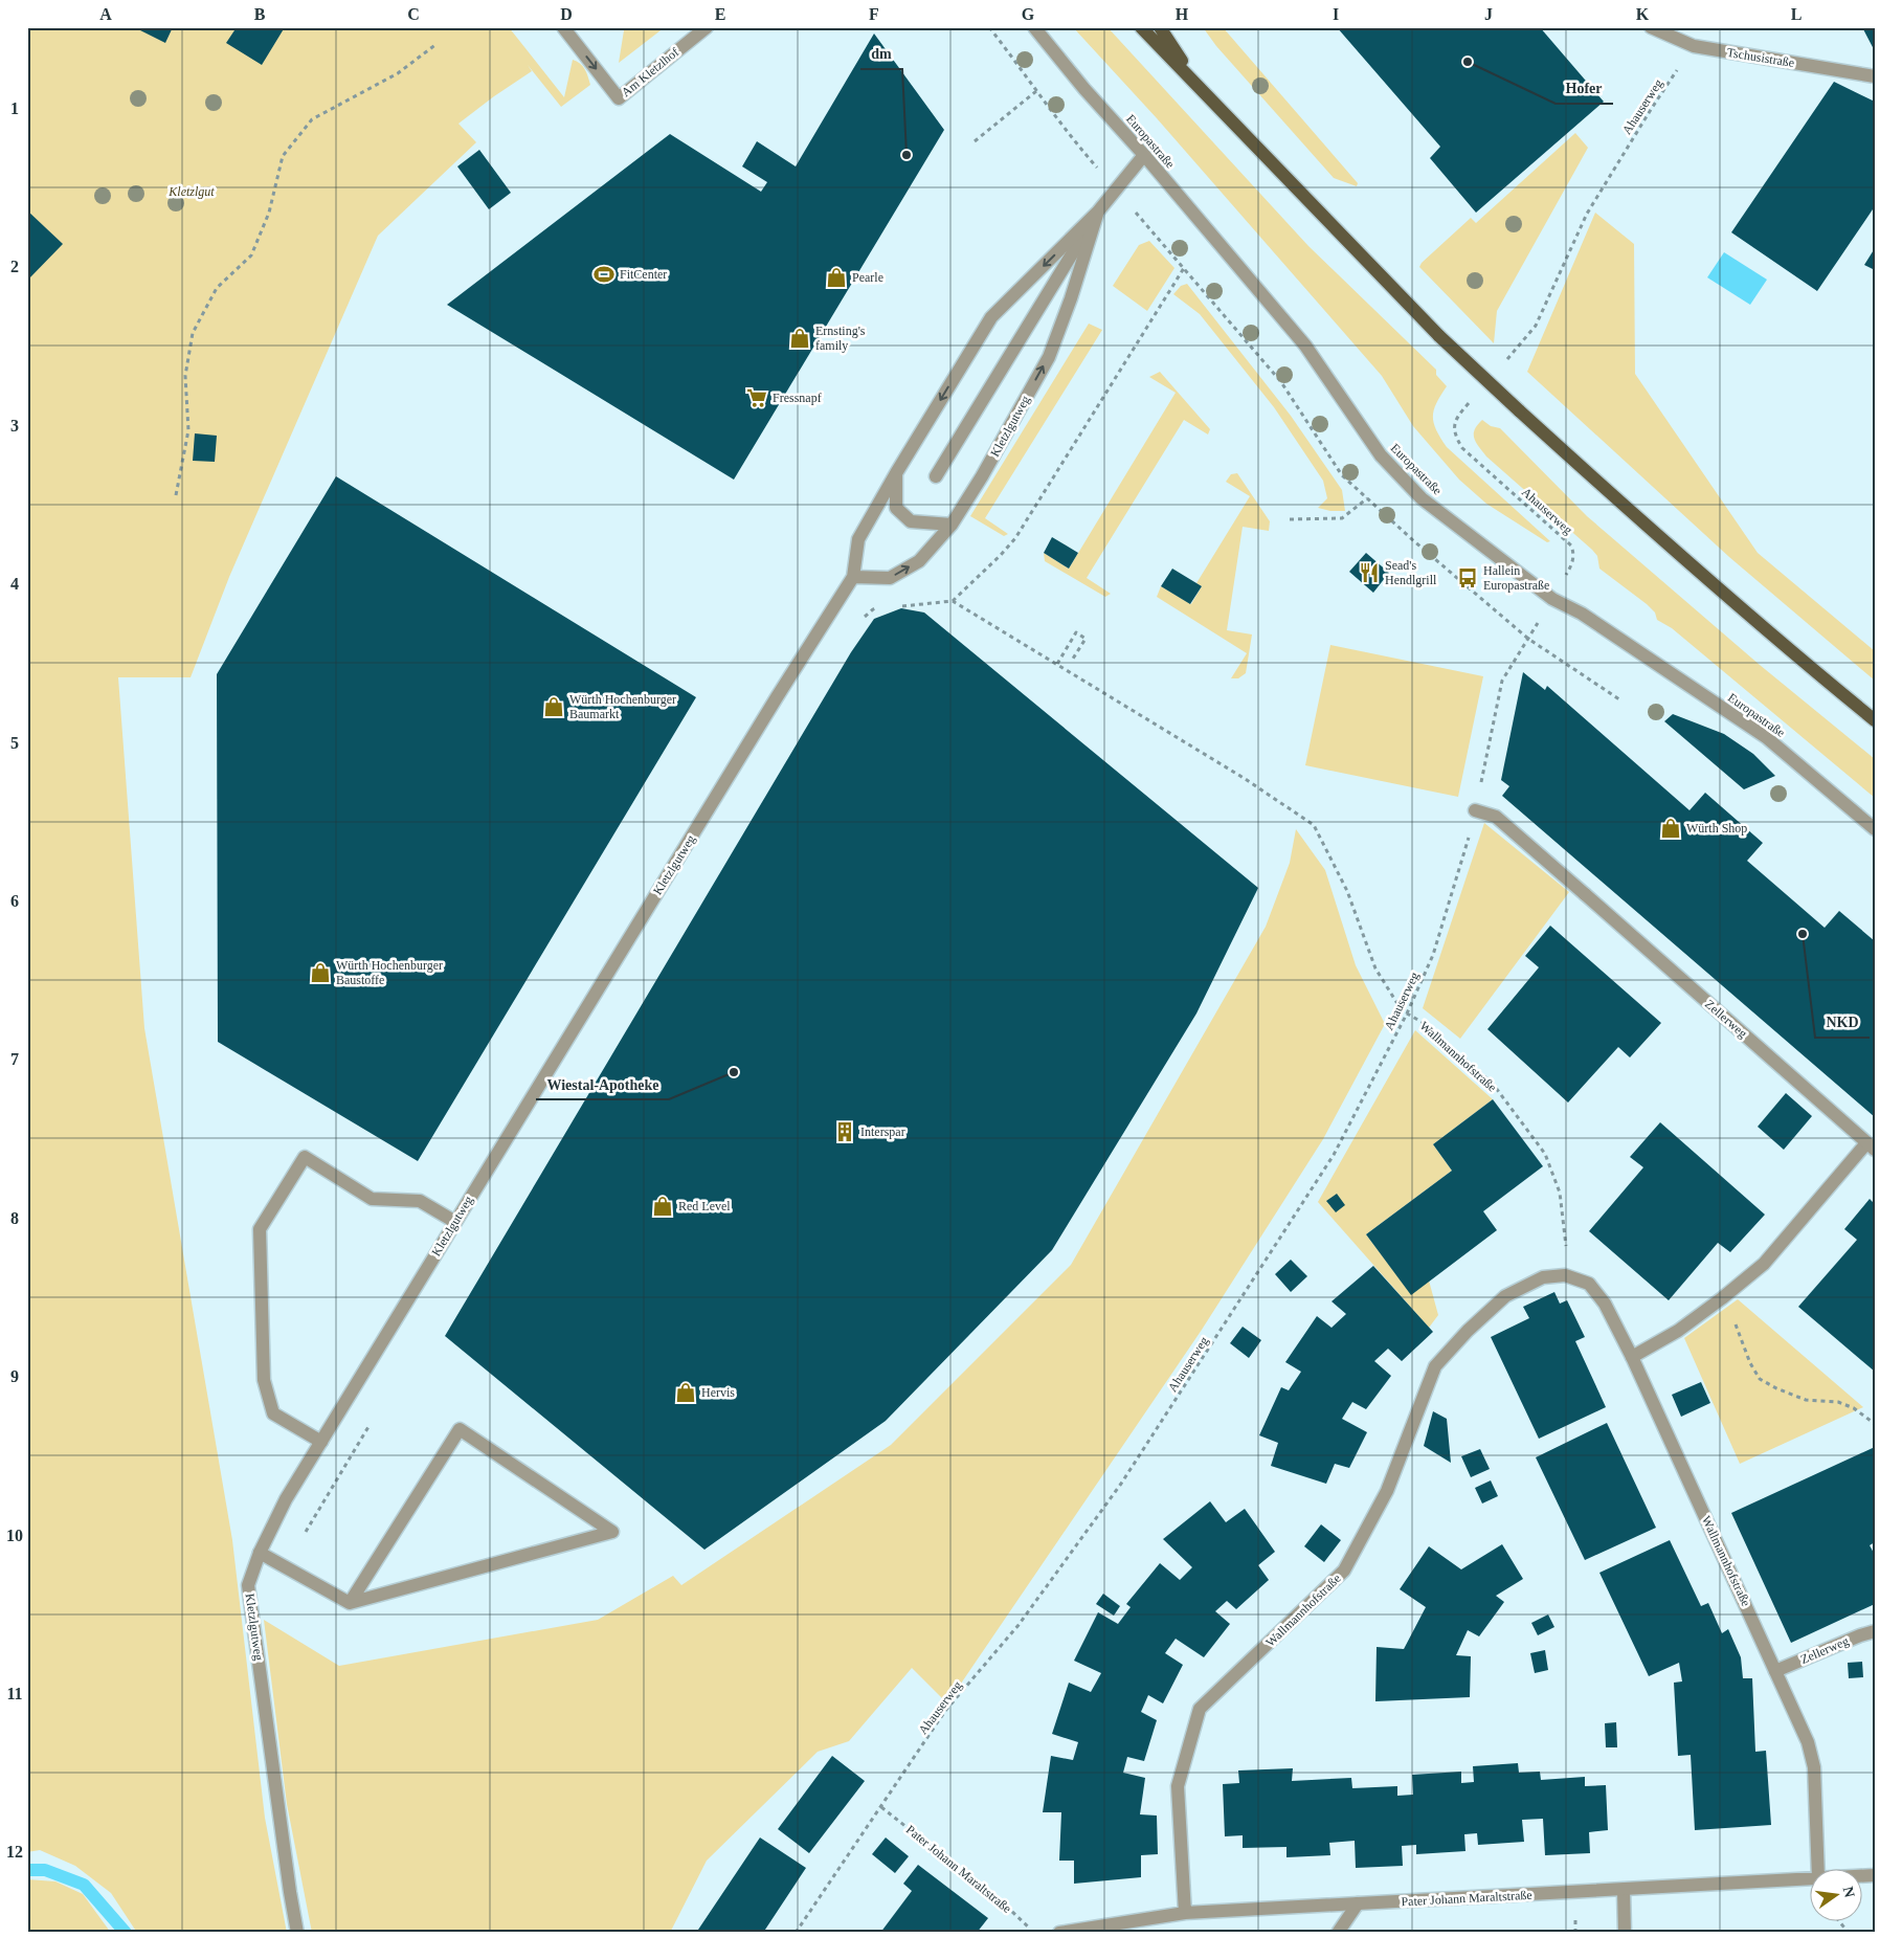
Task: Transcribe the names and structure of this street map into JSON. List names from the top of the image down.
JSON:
{
  "streets": {
    "street": [
      "Tschusistraße",
      "Am Kletzlhof",
      "Europastraße",
      "Kletzlgutweg",
      "Zellerweg",
      "Wallmannhofstraße",
      "Pater Johann Maraltstraße"
    ],
    "path": ["Ahauserweg"]
  },
  "crossings": [
    ["Tschusistraße", "Ahauserweg"],
    ["Ahauserweg", "Europastraße"],
    ["Ahauserweg", "Zellerweg"],
    ["Ahauserweg", "Wallmannhofstraße"],
    ["Ahauserweg", "Pater Johann Maraltstraße"],
    ["Europastraße", "Kletzlgutweg"],
    ["Zellerweg", "Wallmannhofstraße"],
    ["Wallmannhofstraße", "Pater Johann Maraltstraße"]
  ],
  "parks": ["Kletzlgut"],
  "places": {
    "other": [
      "Hofer",
      "dm",
      "NKD",
      "Wiestal-Apotheke"
    ],
    "sports": ["FitCenter"],
    "shop": [
      "Pearle",
      "Ernsting's family",
      "Würth Hochenburger Baumarkt",
      "Würth Shop",
      "Würth Hochenburger Baustoffe",
      "Red Level",
      "Hervis"
    ],
    "supermarket": ["Fressnapf"],
    "restaurant": ["Sead's Hendlgrill"],
    "bus stop": ["Hallein Europastraße"],
    "building": ["Interspar"]
  },
  "north": "right",
  "grid": {
    "columns": [
      "A",
      "B",
      "C",
      "D",
      "E",
      "F",
      "G",
      "H",
      "I",
      "J",
      "K",
      "L"
    ],
    "rows": [
      "1",
      "2",
      "3",
      "4",
      "5",
      "6",
      "7",
      "8",
      "9",
      "10",
      "11",
      "12"
    ]
  }
}
